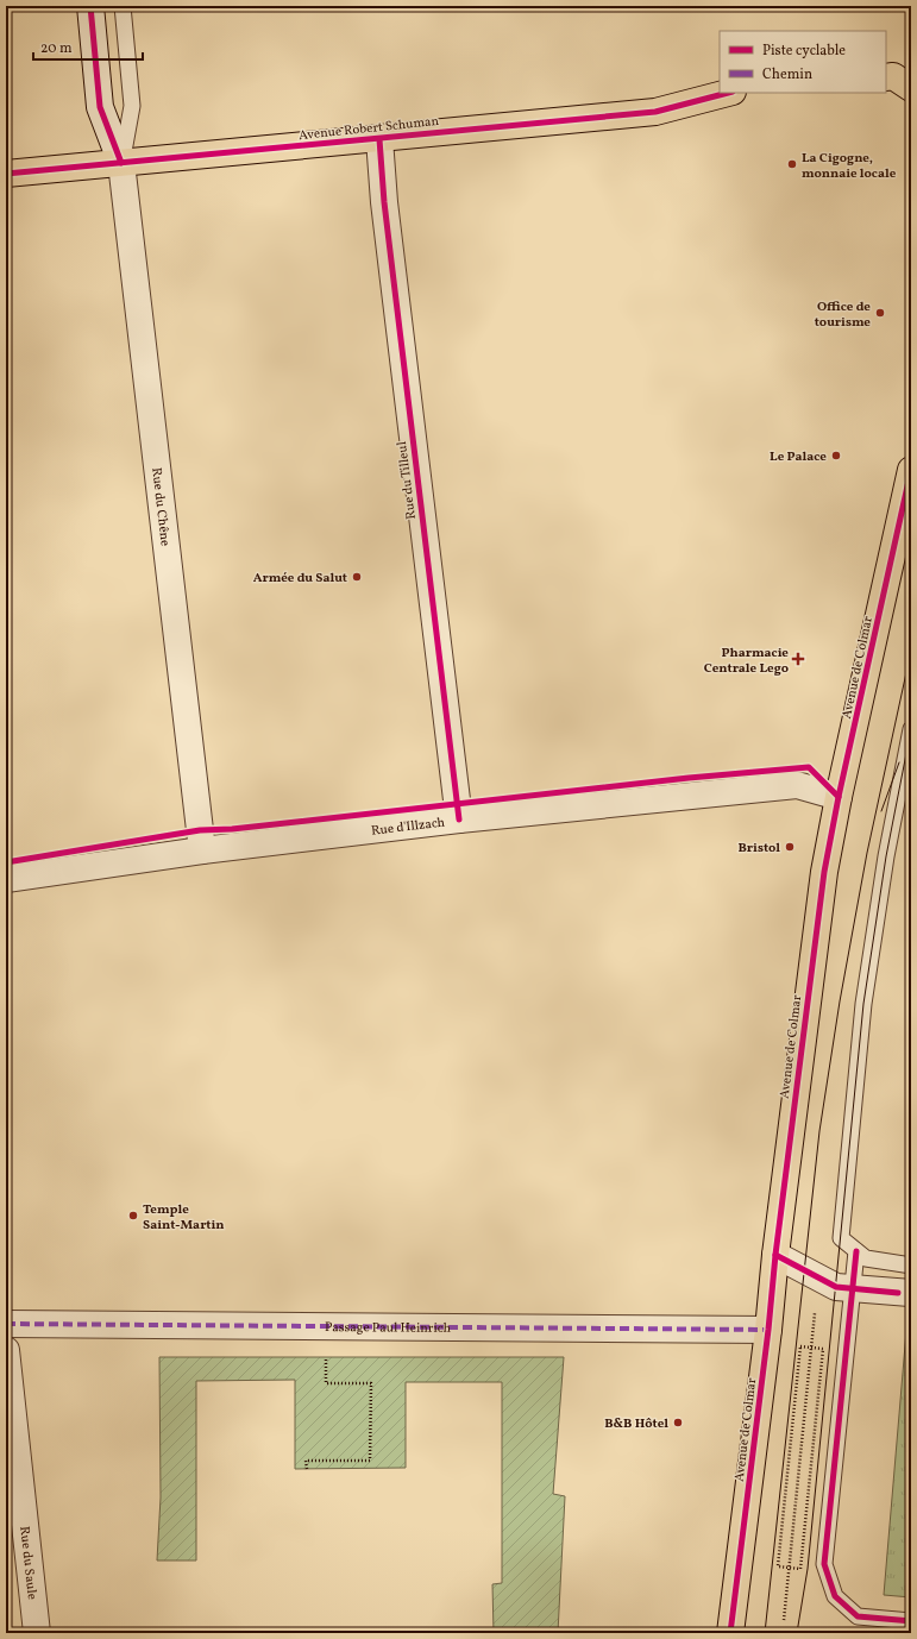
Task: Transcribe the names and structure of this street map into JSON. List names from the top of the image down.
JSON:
{
  "streets": {
    "main road": ["Avenue Robert Schuman", "Avenue de Colmar"],
    "street": [
      "Rue du Tilleul",
      "Rue du Chêne",
      "Rue d'Illzach",
      "Passage Paul Heinrich",
      "Rue du Saule"
    ]
  },
  "crossings": [
    ["Avenue Robert Schuman", "Rue du Tilleul"],
    ["Avenue Robert Schuman", "Rue du Chêne"],
    ["Rue du Tilleul", "Rue d'Illzach"],
    ["Rue du Chêne", "Rue d'Illzach"],
    ["Avenue de Colmar", "Rue d'Illzach"],
    ["Avenue de Colmar", "Passage Paul Heinrich"]
  ],
  "places": {
    "other": [
      "La Cigogne, monnaie locale",
      "Office de tourisme",
      "Le Palace",
      "Armée du Salut",
      "Bristol",
      "Temple Saint-Martin",
      "B&B Hôtel"
    ],
    "health": ["Pharmacie Centrale Lego"]
  },
  "legend": ["Piste cyclable", "Chemin"],
  "scale_bar": "20 m"
}
